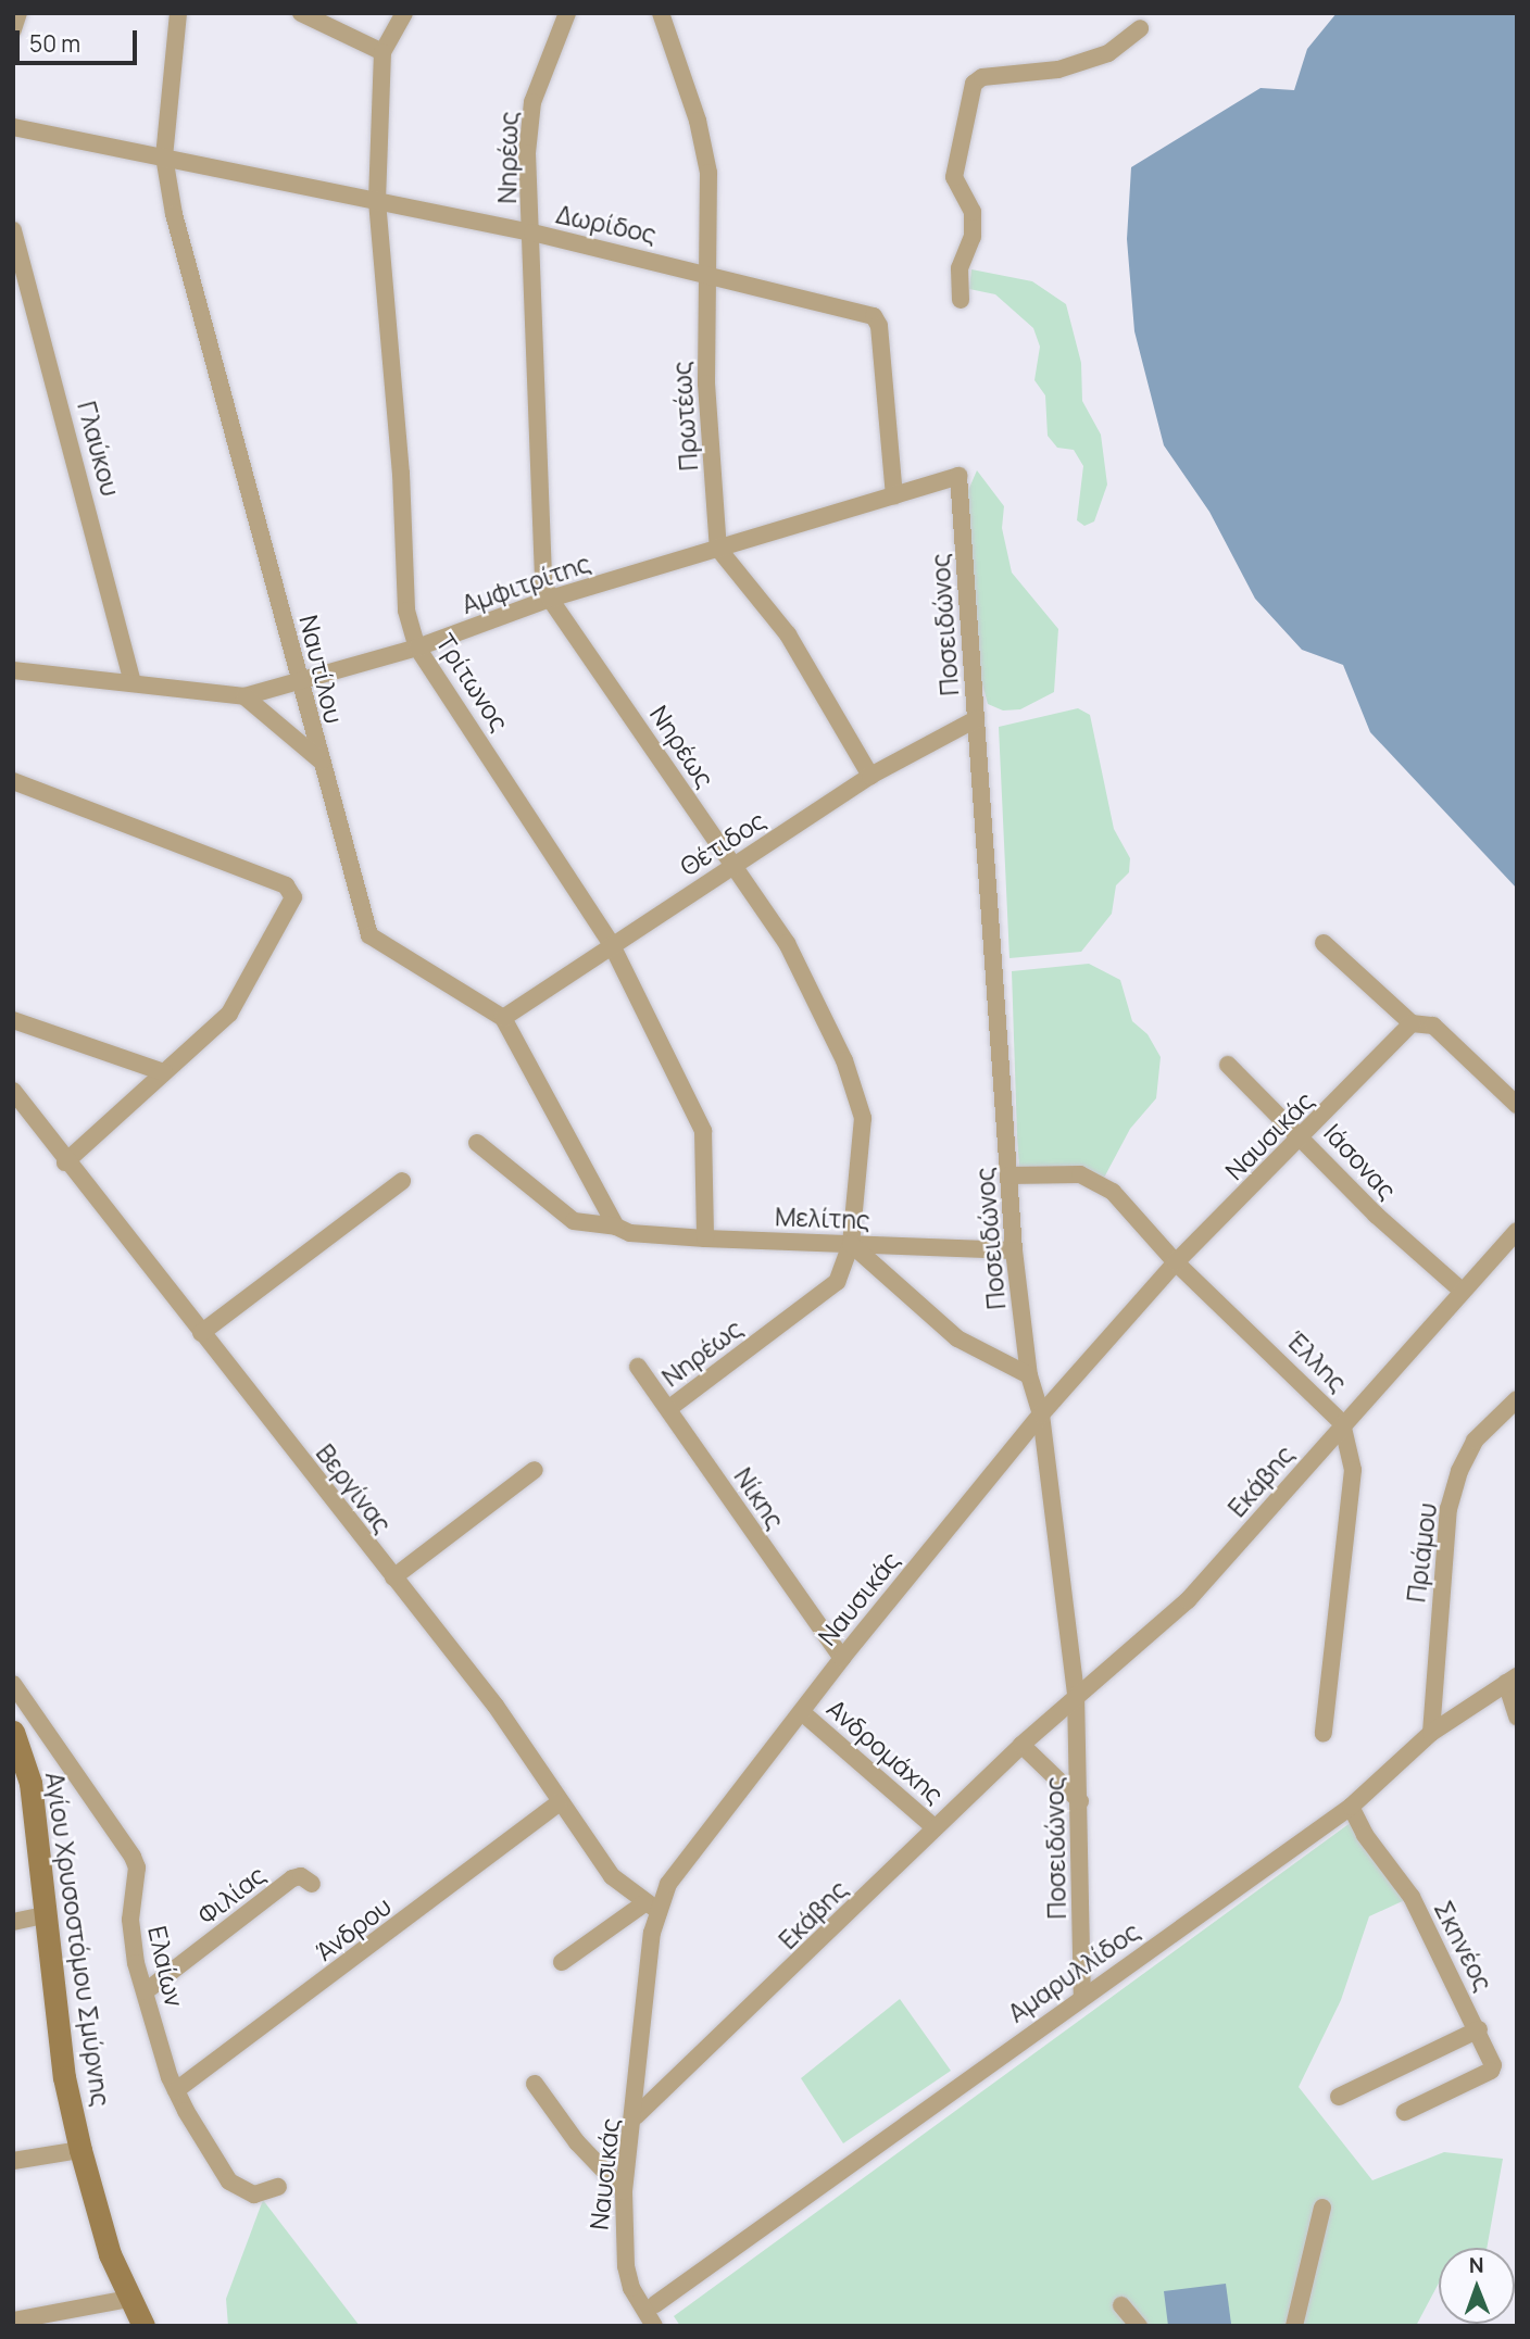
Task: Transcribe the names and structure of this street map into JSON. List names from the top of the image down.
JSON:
{
  "streets": {
    "main road": ["Αγίου Χρυσοστόμου Σμύρνης"],
    "street": [
      "Νηρέως",
      "Δωρίδος",
      "Πρωτέως",
      "Γλαύκου",
      "Αμφιτρίτης",
      "Ποσειδώνος",
      "Ναυτίλου",
      "Τρίτωνος",
      "Θέτιδος",
      "Ναυσικάς",
      "Ιάσονας",
      "Μελίτης",
      "Έλλης",
      "Εκάβης",
      "Βεργίνας",
      "Νίκης",
      "Πριάμου",
      "Ανδρομάχης",
      "Φιλίας",
      "Άνδρου",
      "Σκηνέος",
      "Ελαίων",
      "Αμαρυλλίδος"
    ]
  },
  "crossings": [
    ["Νηρέως", "Δωρίδος"],
    ["Νηρέως", "Αμφιτρίτης"],
    ["Νηρέως", "Θέτιδος"],
    ["Νηρέως", "Μελίτης"],
    ["Νηρέως", "Νίκης"],
    ["Δωρίδος", "Πρωτέως"],
    ["Δωρίδος", "Αμφιτρίτης"],
    ["Δωρίδος", "Ναυτίλου"],
    ["Δωρίδος", "Τρίτωνος"],
    ["Πρωτέως", "Αμφιτρίτης"],
    ["Γλαύκου", "Αμφιτρίτης"],
    ["Αμφιτρίτης", "Ποσειδώνος"],
    ["Αμφιτρίτης", "Ναυτίλου"],
    ["Αμφιτρίτης", "Τρίτωνος"],
    ["Ποσειδώνος", "Θέτιδος"],
    ["Ποσειδώνος", "Ναυσικάς"],
    ["Ποσειδώνος", "Μελίτης"],
    ["Ποσειδώνος", "Έλλης"],
    ["Ποσειδώνος", "Εκάβης"],
    ["Ποσειδώνος", "Αμαρυλλίδος"],
    ["Ναυτίλου", "Θέτιδος"],
    ["Ναυτίλου", "Μελίτης"],
    ["Τρίτωνος", "Θέτιδος"],
    ["Τρίτωνος", "Μελίτης"],
    ["Ναυσικάς", "Ιάσονας"],
    ["Ναυσικάς", "Έλλης"],
    ["Ναυσικάς", "Εκάβης"],
    ["Ναυσικάς", "Βεργίνας"],
    ["Ναυσικάς", "Νίκης"],
    ["Ναυσικάς", "Ανδρομάχης"],
    ["Ιάσονας", "Εκάβης"],
    ["Έλλης", "Εκάβης"],
    ["Εκάβης", "Ανδρομάχης"],
    ["Βεργίνας", "Άνδρου"],
    ["Πριάμου", "Αμαρυλλίδος"],
    ["Φιλίας", "Ελαίων"],
    ["Άνδρου", "Ελαίων"],
    ["Σκηνέος", "Αμαρυλλίδος"]
  ],
  "scale_bar": "50 m",
  "north": "top"
}
